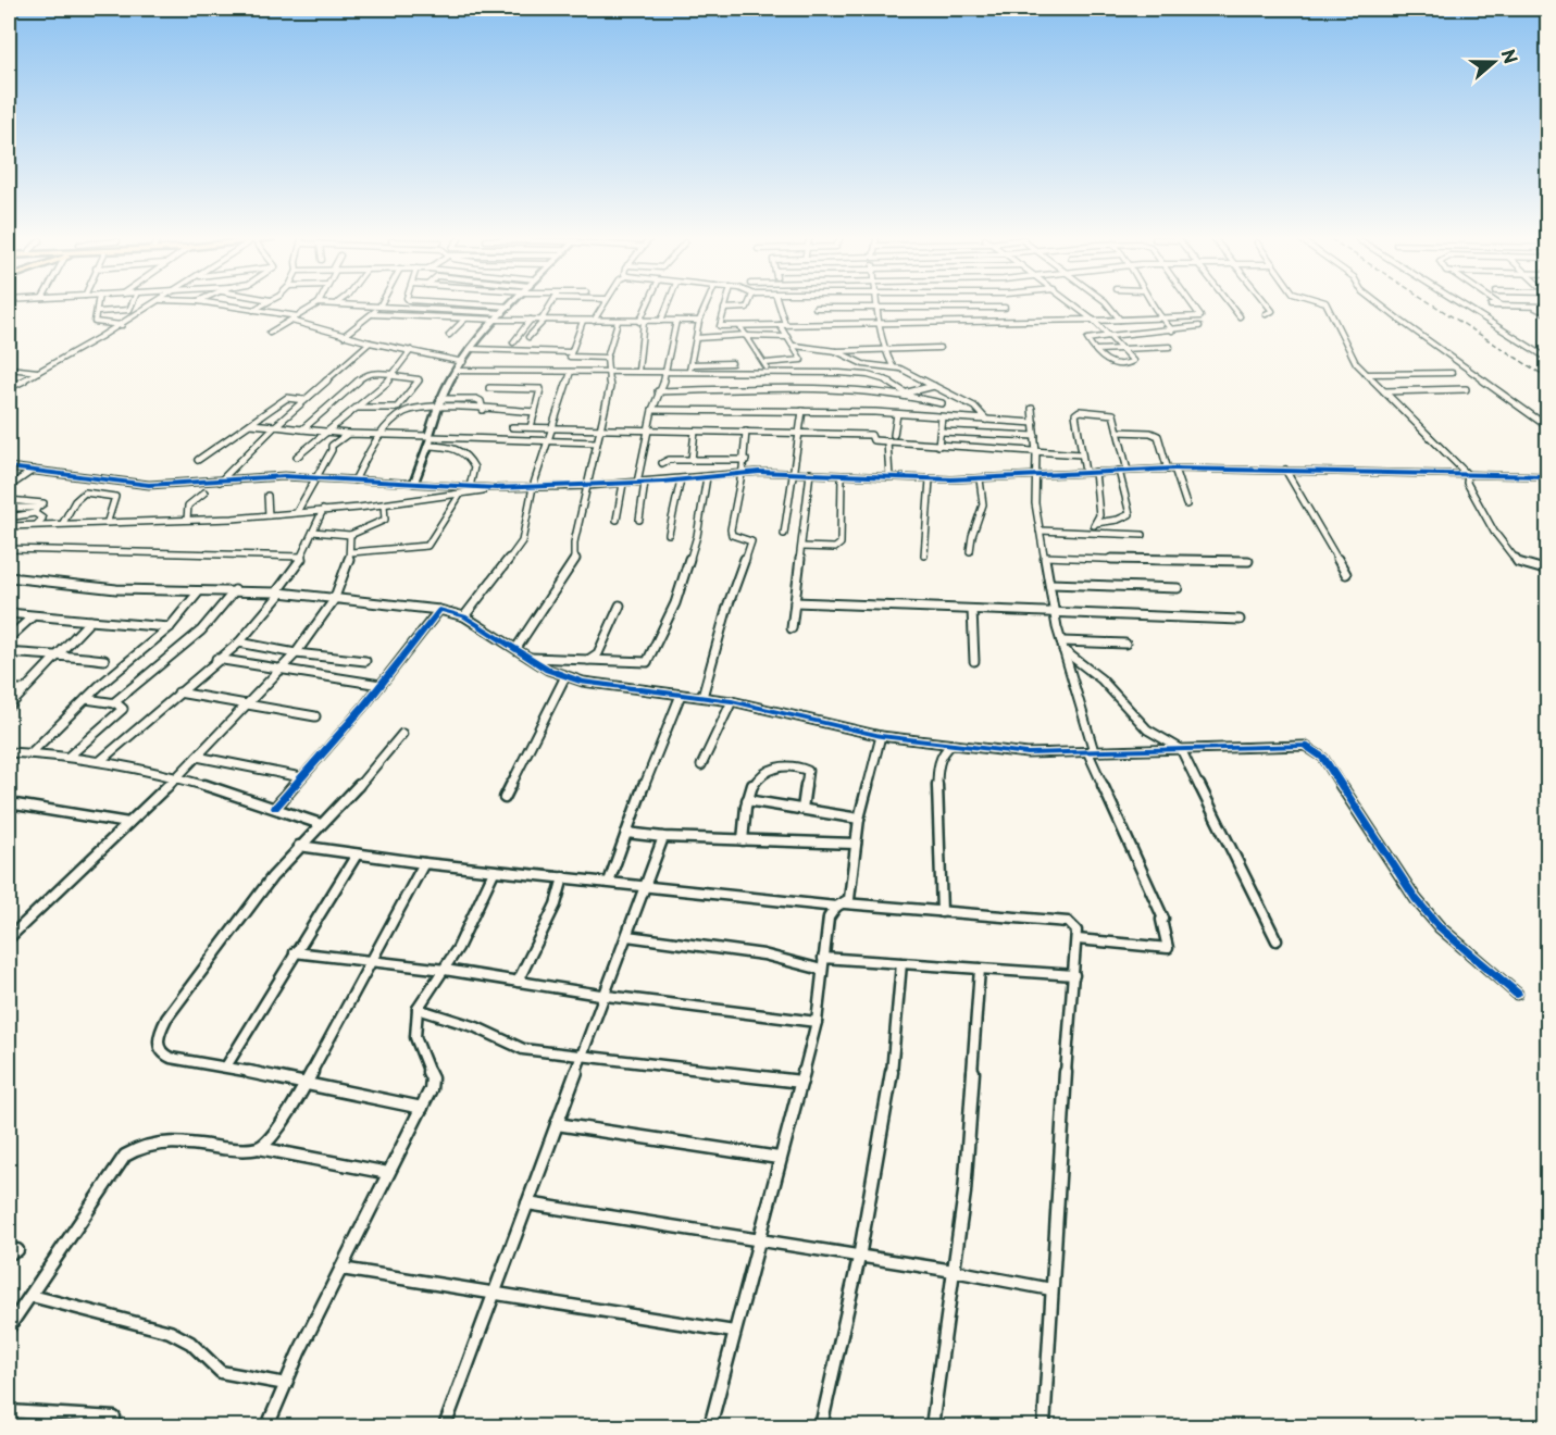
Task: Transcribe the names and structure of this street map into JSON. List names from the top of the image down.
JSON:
{
  "north": "right"
}
